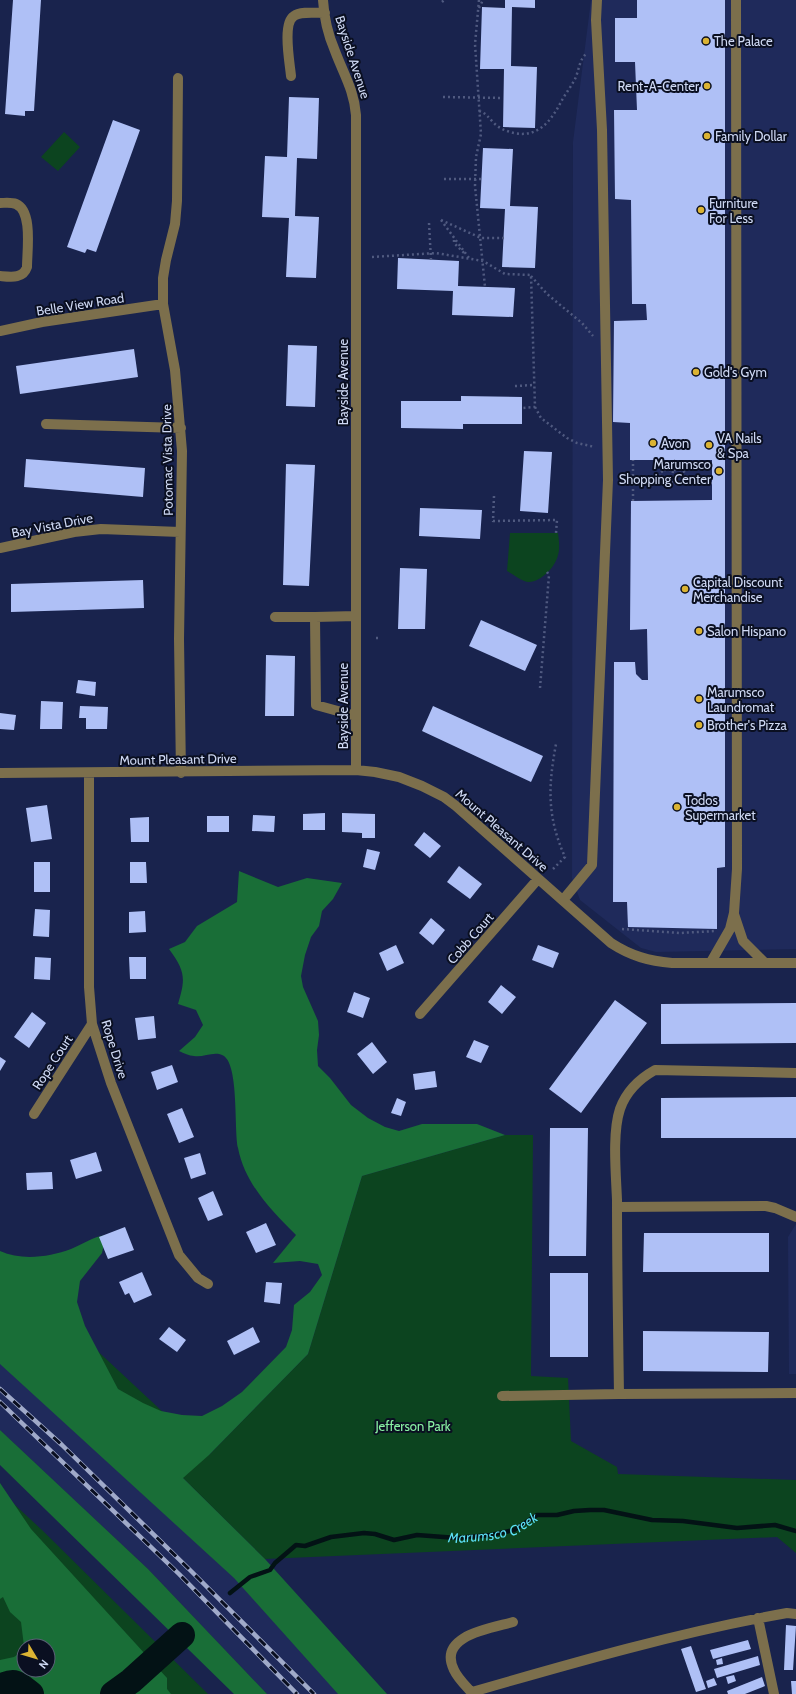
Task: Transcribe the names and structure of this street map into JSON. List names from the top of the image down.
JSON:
{
  "streets": {
    "street": [
      "Bayside Avenue",
      "Belle View Road",
      "Potomac Vista Drive",
      "Bay Vista Drive",
      "Mount Pleasant Drive",
      "Cobb Court",
      "Rope Drive",
      "Rope Court"
    ]
  },
  "crossings": [
    ["Bayside Avenue", "Mount Pleasant Drive"],
    ["Belle View Road", "Potomac Vista Drive"],
    ["Potomac Vista Drive", "Bay Vista Drive"],
    ["Potomac Vista Drive", "Mount Pleasant Drive"],
    ["Mount Pleasant Drive", "Cobb Court"],
    ["Mount Pleasant Drive", "Rope Drive"],
    ["Rope Drive", "Rope Court"]
  ],
  "water": ["Marumsco Creek"],
  "parks": ["Jefferson Park"],
  "places": [
    "The Palace",
    "Rent-A-Center",
    "Family Dollar",
    "Furniture For Less",
    "Gold's Gym",
    "Avon",
    "VA Nails & Spa",
    "Marumsco Shopping Center",
    "Capital Discount Merchandise",
    "Salon Hispano",
    "Marumsco Laundromat",
    "Brother's Pizza",
    "Todos Supermarket"
  ],
  "north": "bottom right"
}
